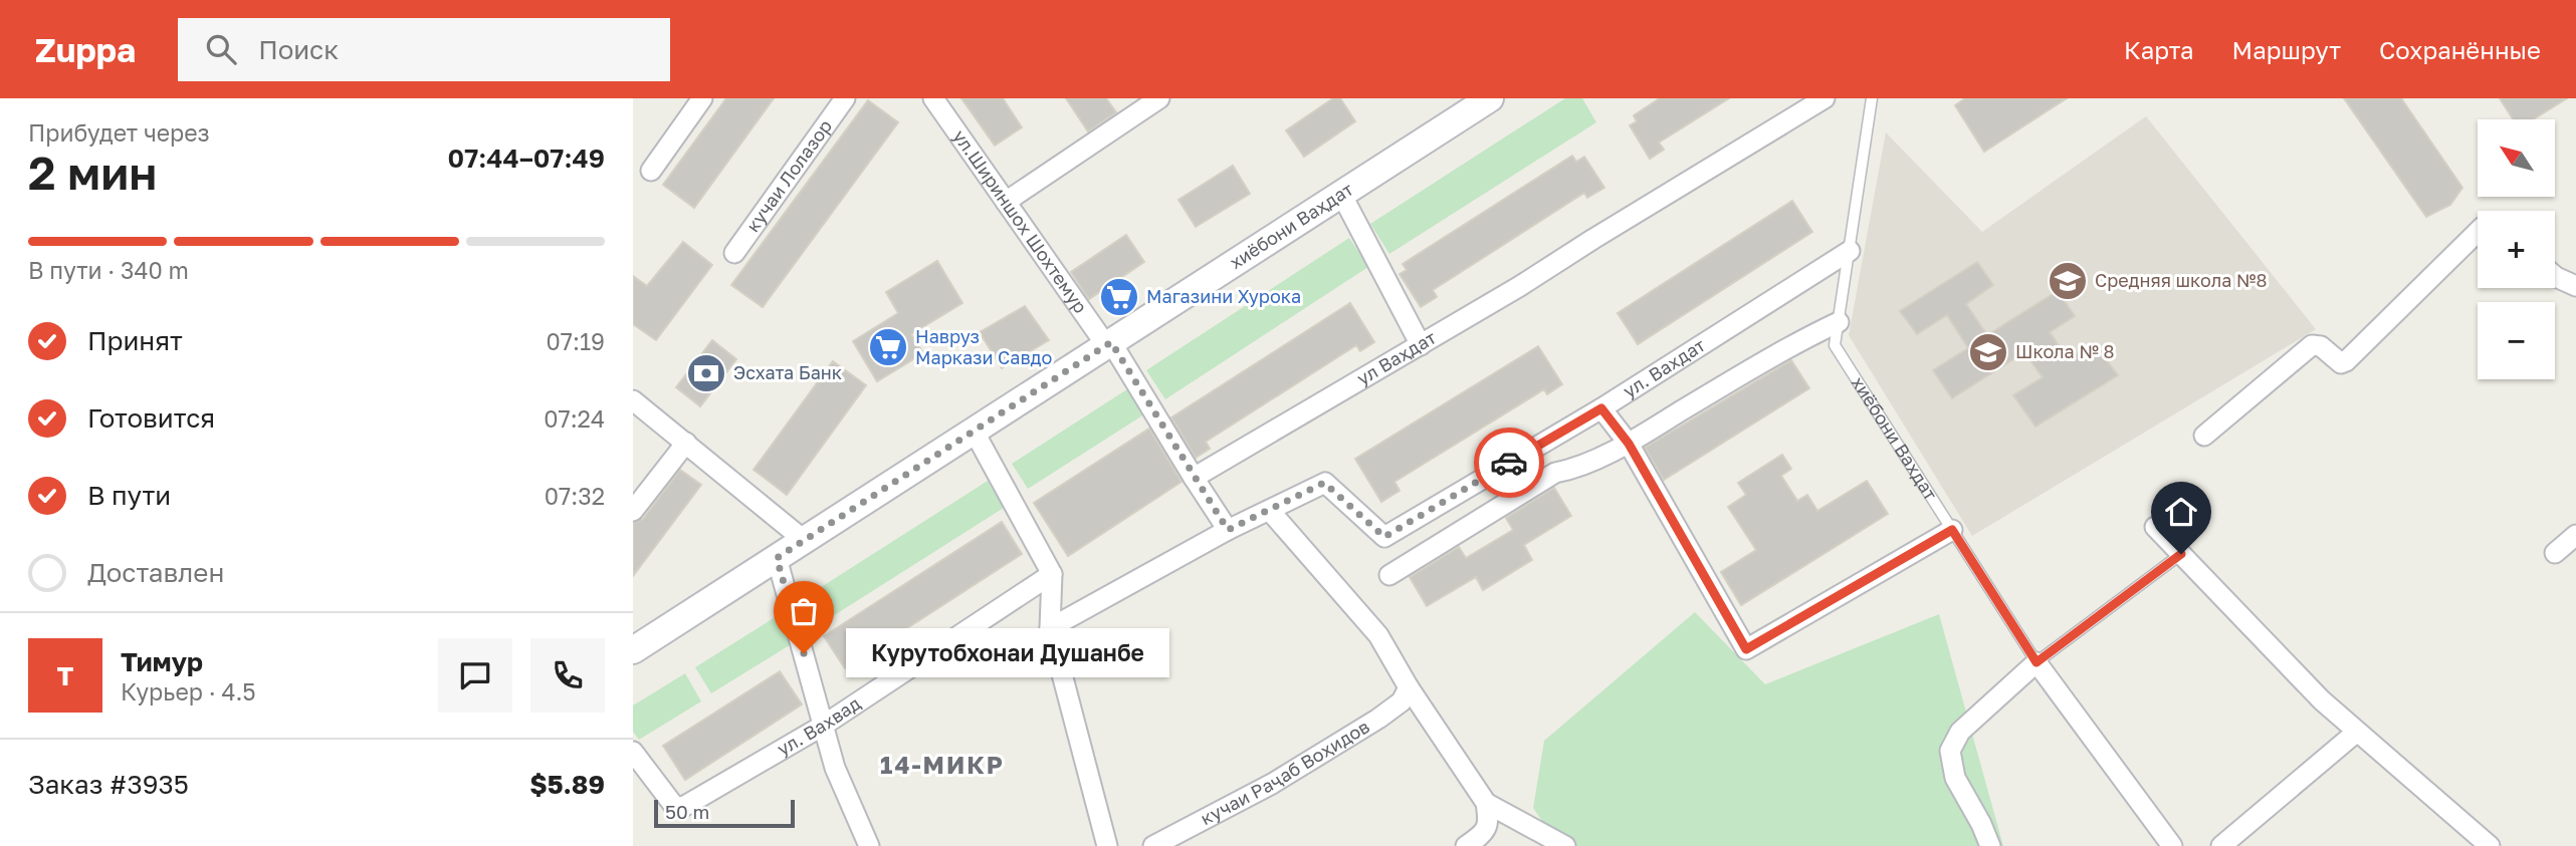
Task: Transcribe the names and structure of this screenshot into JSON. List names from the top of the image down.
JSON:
{
  "streets": {
    "main road": ["хиёбони Ваҳдат"],
    "street": [
      "кучаи Лолазор",
      "ул.Шириншох Шохтемур",
      "ул Ваҳдат",
      "ул. Вахдат",
      "ул. Вахвад",
      "кучаи Раҷаб Воҳидов"
    ],
    "lane": ["хиёбони Вахдат"]
  },
  "crossings": [
    ["ул.Шириншох Шохтемур", "хиёбони Ваҳдат"],
    ["ул. Вахдат", "хиёбони Вахдат"]
  ],
  "districts": ["14-МИКР"],
  "places": {
    "school or university": ["Средняя школа №8", "Школа № 8"],
    "supermarket": ["Магазини Хурока", "Навруз Маркази Савдо"],
    "bank": ["Эсхата Банк"],
    "other": ["Курутобхонаи Душанбе"]
  },
  "scale_bar": "50 m",
  "north": "top left",
  "page": {
    "header": "Zuppa",
    "search": "Поиск",
    "nav": ["Карта", "Маршрут", "Сохранённые"],
    "heading": ["2 мин", "Прибудет через", "07:44–07:49"],
    "panel": [
      "Тимур",
      "Курьер · 4.5",
      "Заказ #3935",
      "$5.89"
    ],
    "map_buttons": ["+", "−"],
    "bar": "В пути · 340 m",
    "list": [
      ["Принят", "07:19"],
      ["Готовится", "07:24"],
      ["В пути", "07:32"],
      "Доставлен"
    ],
    "bubble": "Курутобхонаи Душанбе",
    "round": "Т",
    "scale": "50 m"
  }
}
